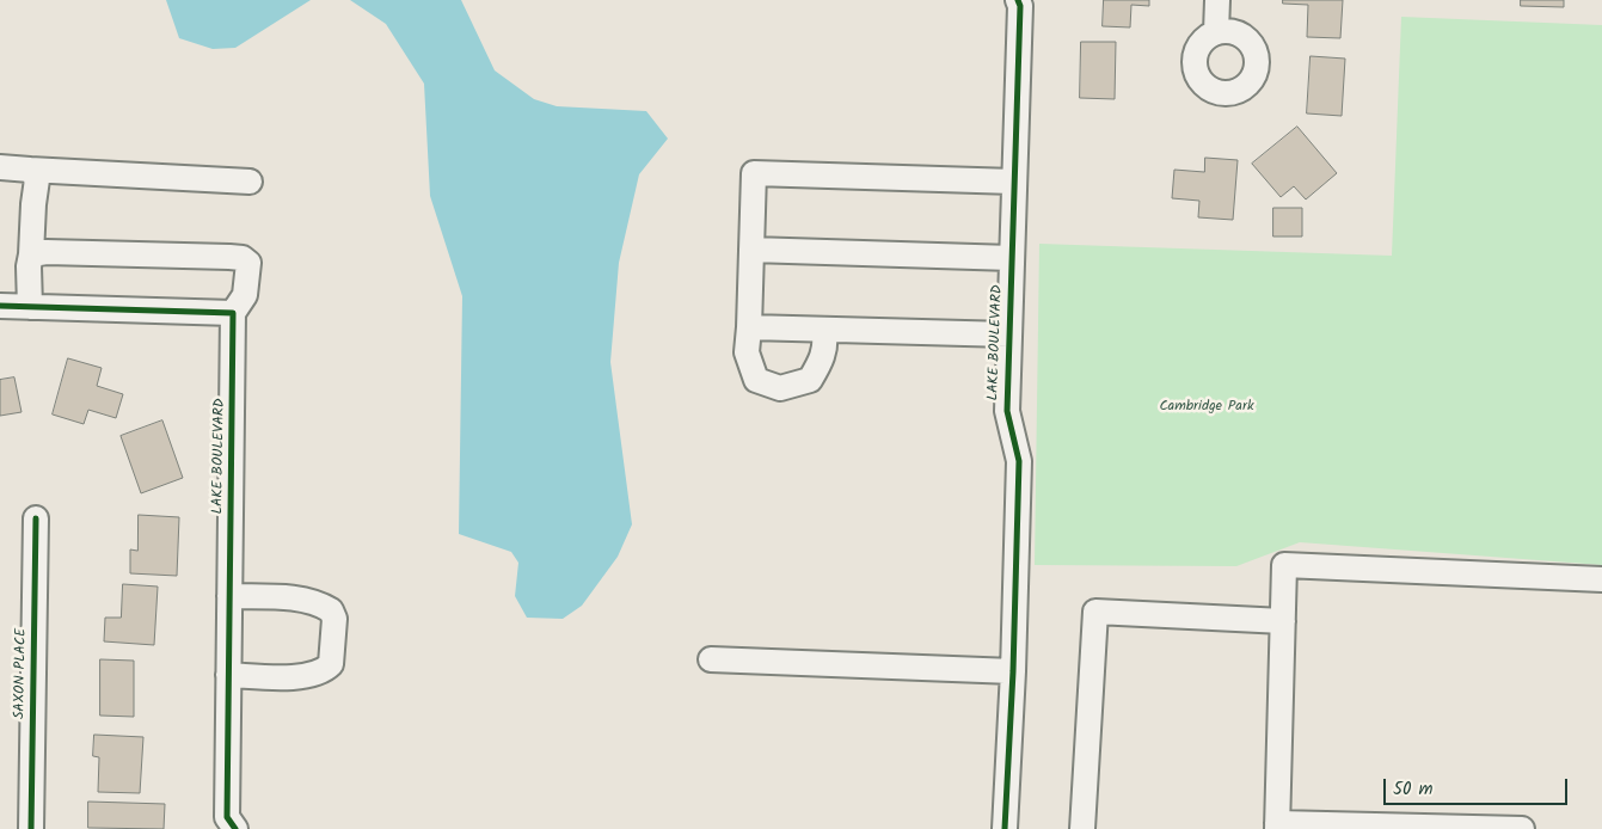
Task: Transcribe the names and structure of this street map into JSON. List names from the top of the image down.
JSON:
{
  "streets": {
    "street": ["LAKE BOULEVARD", "SAXON PLACE"]
  },
  "parks": ["Cambridge Park"],
  "scale_bar": "50 m"
}
